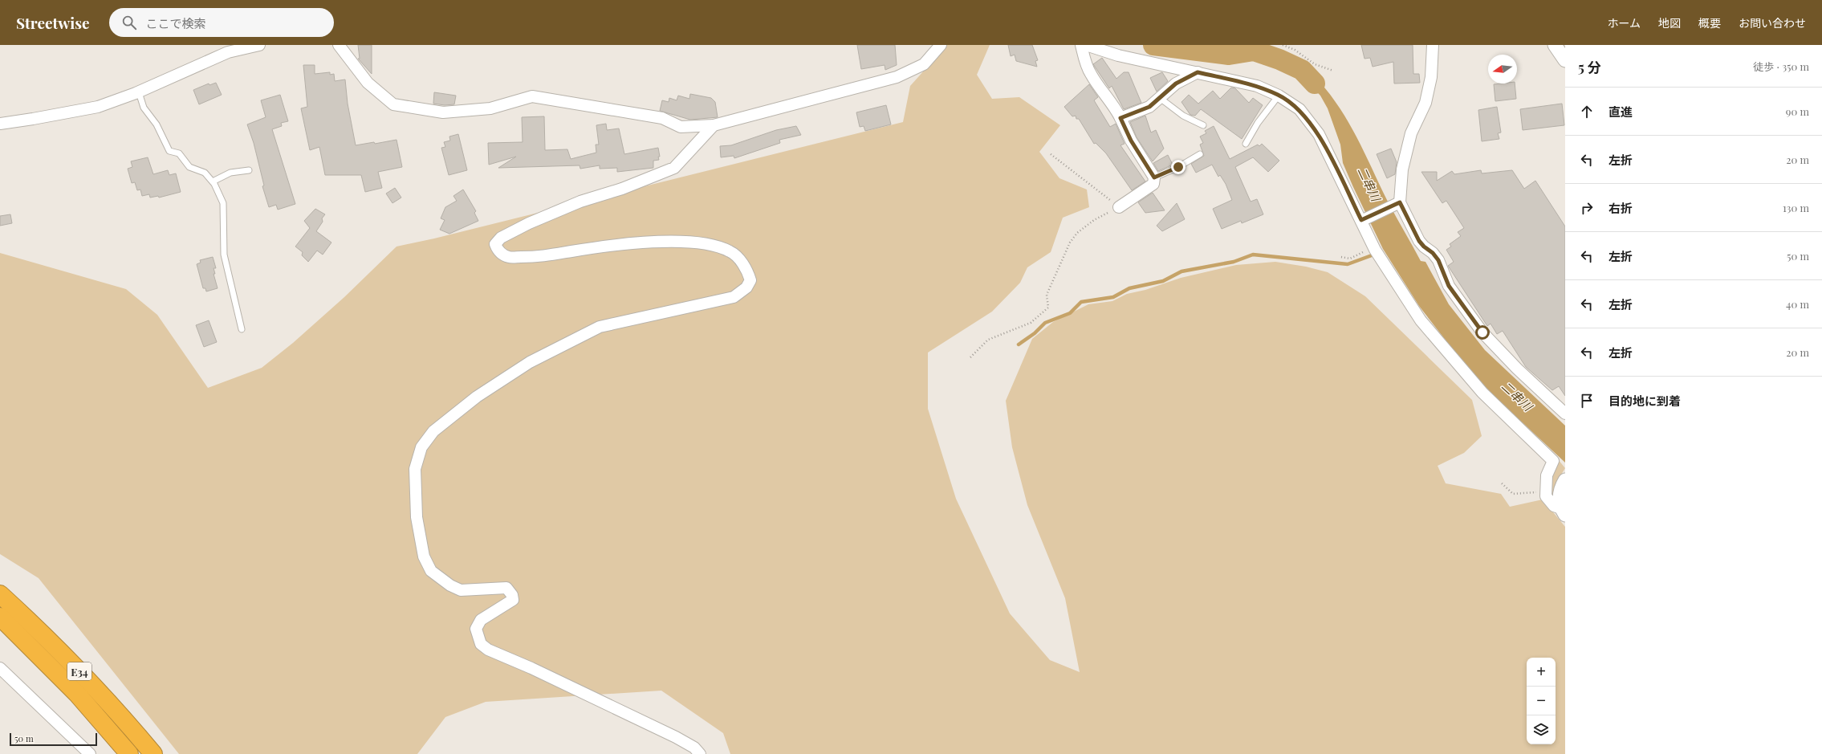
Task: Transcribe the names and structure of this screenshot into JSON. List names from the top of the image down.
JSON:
{
  "streets": {
    "highway": ["E34"]
  },
  "water": ["二串川"],
  "scale_bar": "50 m",
  "north": "left",
  "page": {
    "header": "Streetwise",
    "search": "ここで検索",
    "nav": [
      "ホーム",
      "地図",
      "概要",
      "お問い合わせ"
    ],
    "heading": ["5 分", "徒歩 · 350 m"],
    "list": [
      ["直進", "90 m"],
      ["左折", "20 m"],
      ["右折", "130 m"],
      ["左折", "50 m"],
      ["左折", "40 m"],
      ["左折", "20 m"],
      "目的地に到着"
    ],
    "map_buttons": ["+", "−"],
    "scale": "50 m"
  }
}
